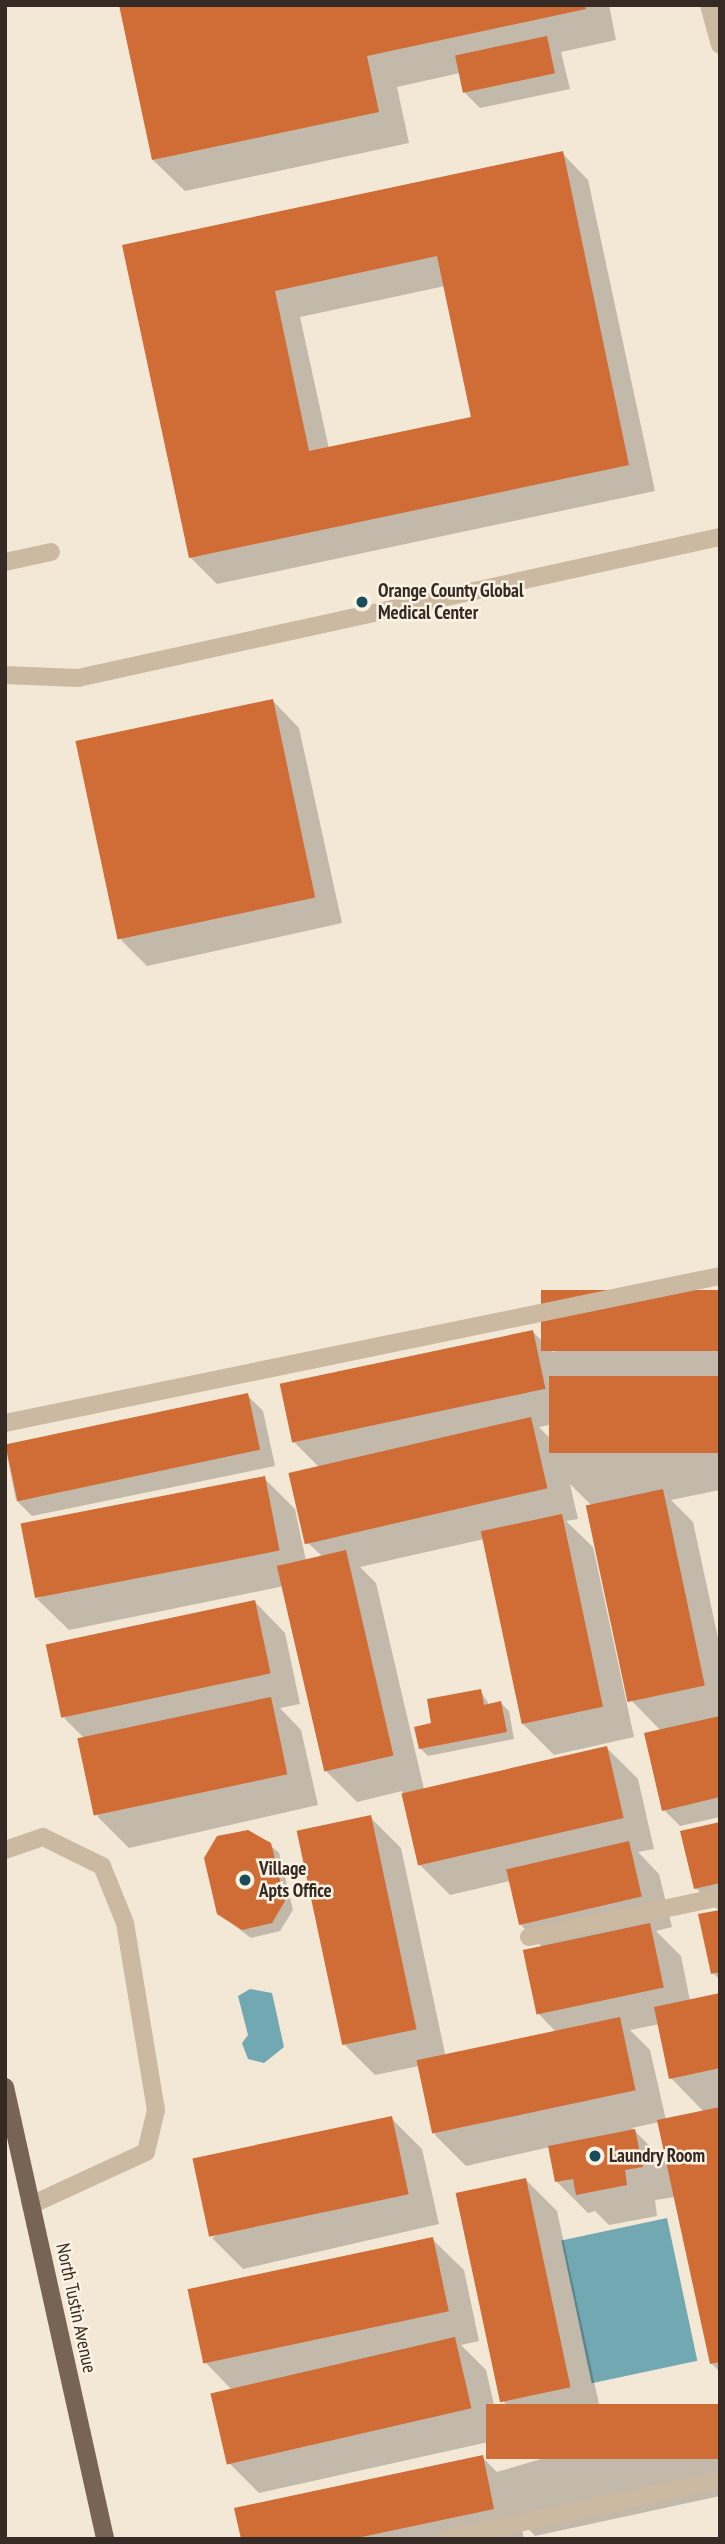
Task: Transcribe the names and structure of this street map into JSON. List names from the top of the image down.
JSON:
{
  "streets": {
    "main road": ["North Tustin Avenue"]
  },
  "places": ["Orange County Global Medical Center", "Village Apts Office", "Laundry Room"]
}
